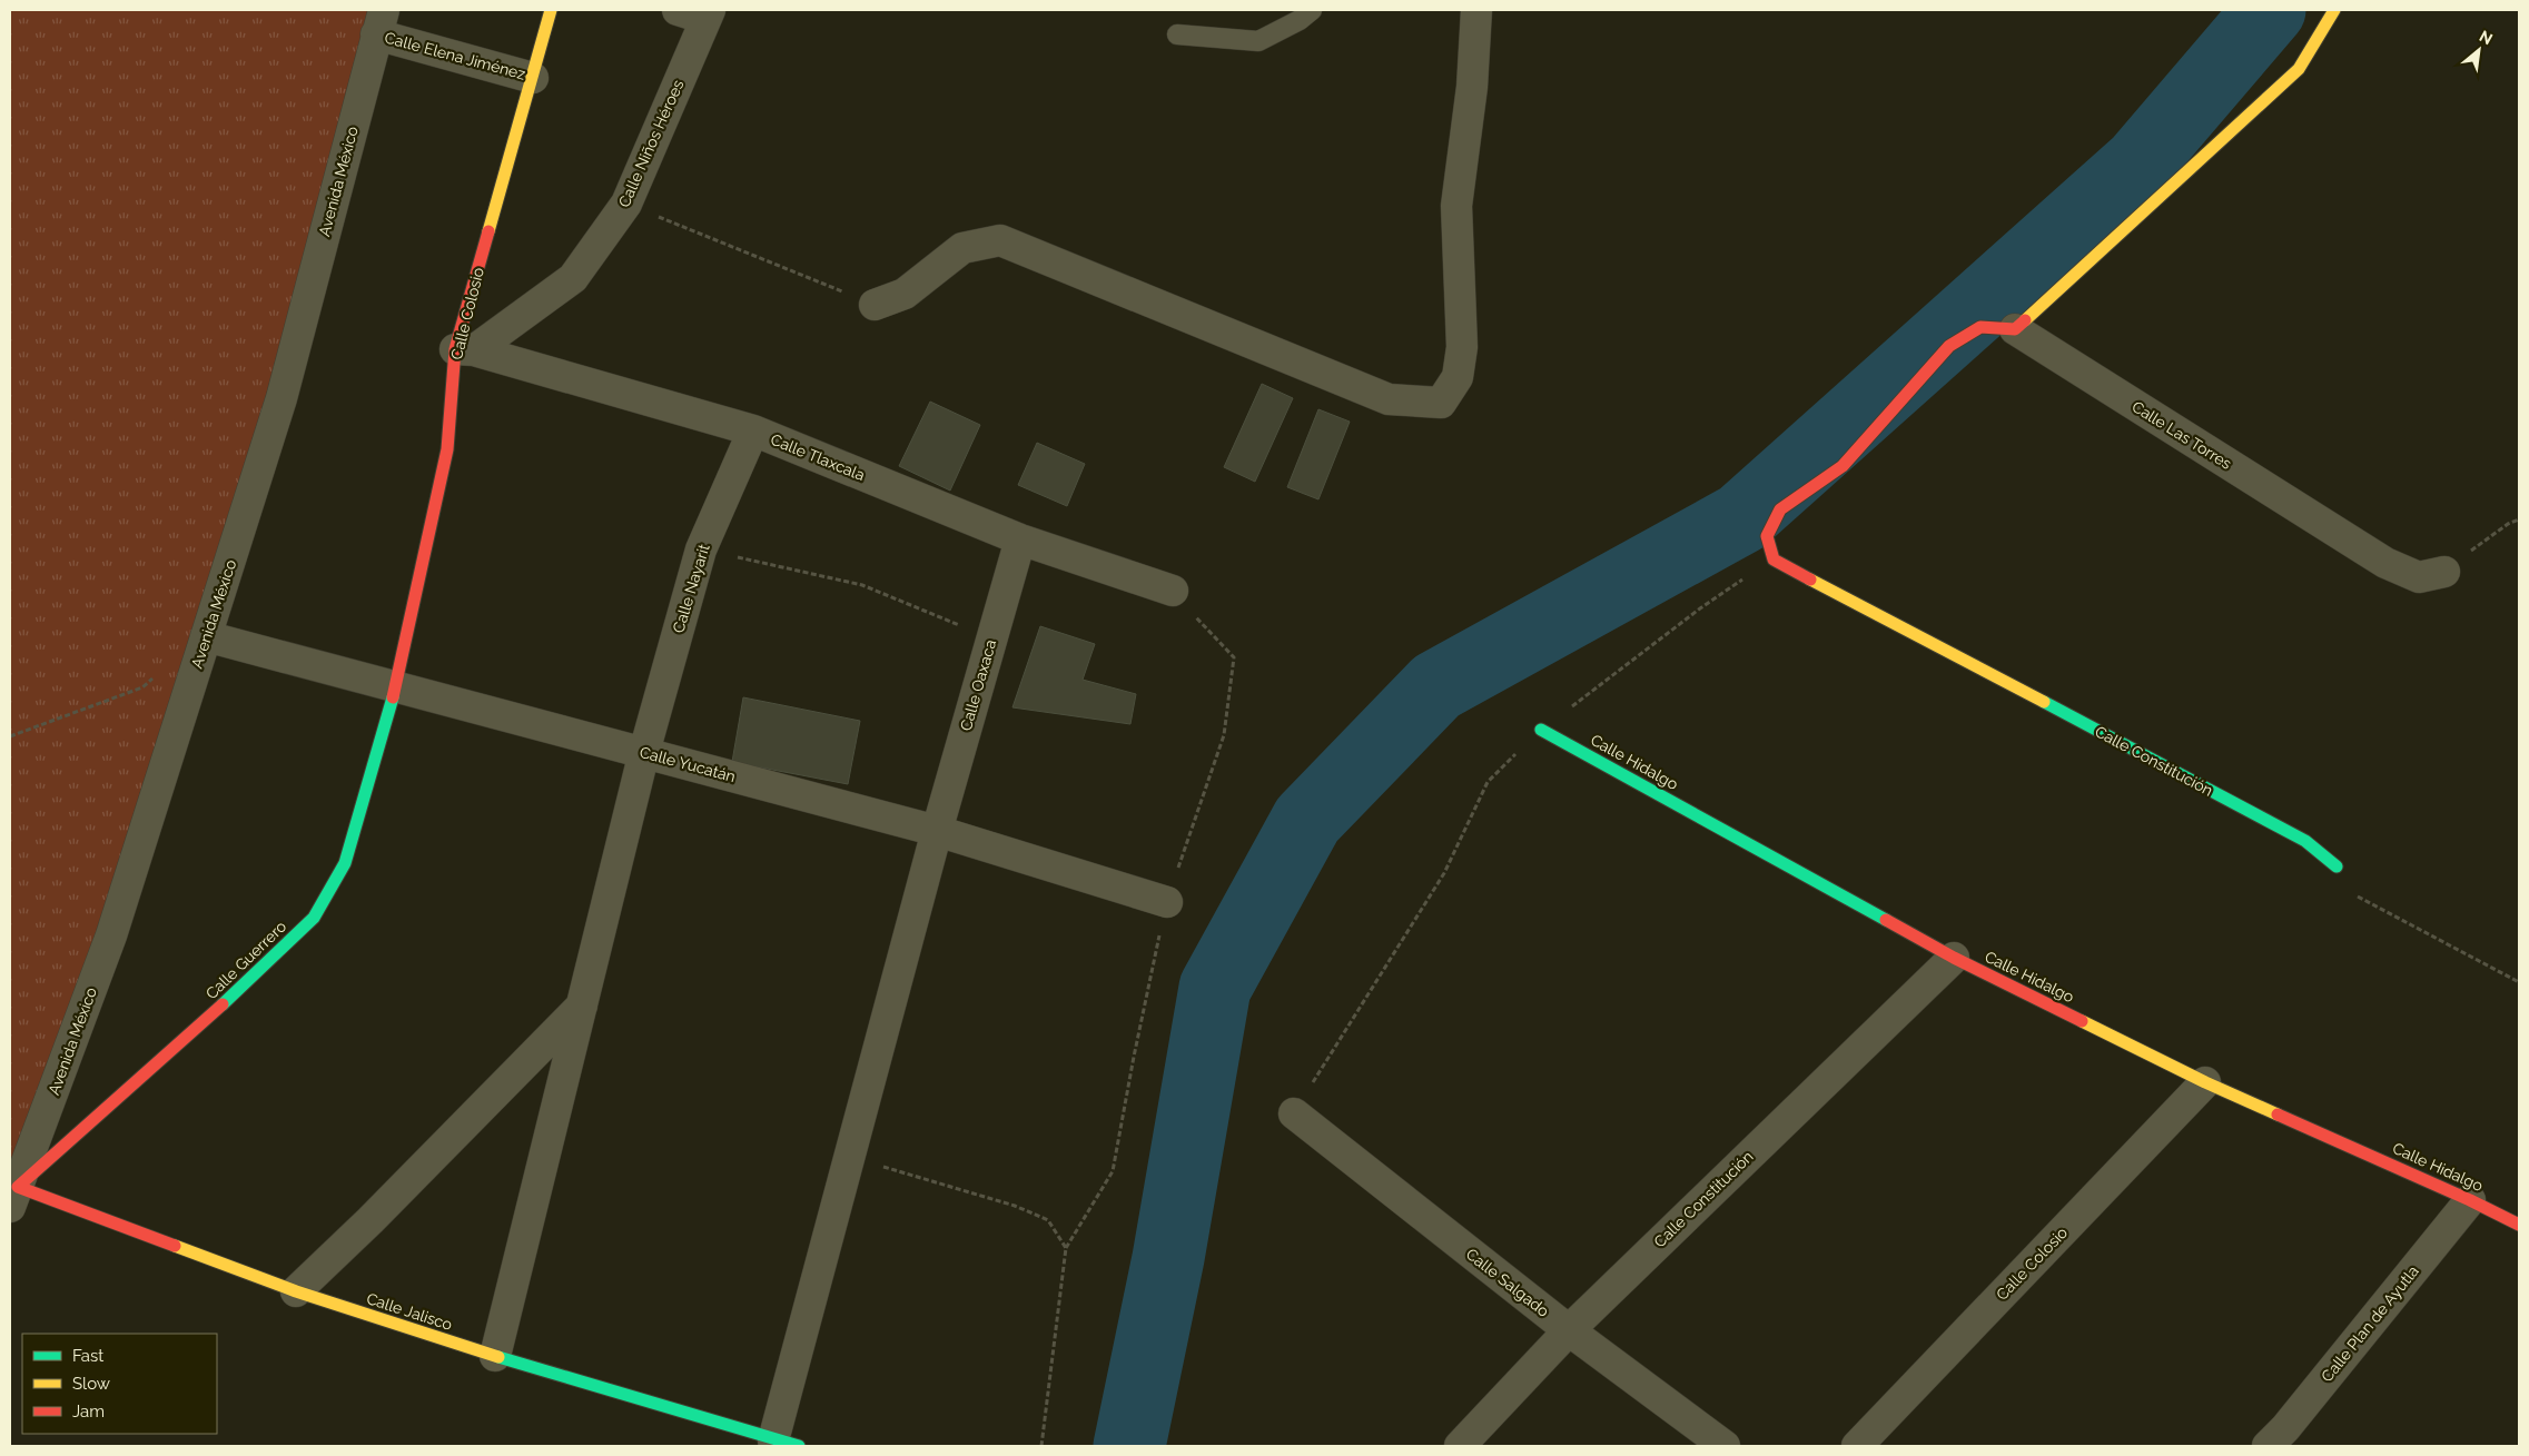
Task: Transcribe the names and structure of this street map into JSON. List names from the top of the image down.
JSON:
{
  "streets": {
    "street": [
      "Calle Elena Jiménez",
      "Calle Niños Héroes",
      "Avenida México",
      "Calle Colosio",
      "Calle Las Torres",
      "Calle Tlaxcala",
      "Calle Nayarit",
      "Calle Oaxaca",
      "Calle Constitución",
      "Calle Hidalgo",
      "Calle Yucatán",
      "Calle Guerrero",
      "Calle Salgado",
      "Calle Jalisco",
      "Calle Plan de Ayutla"
    ]
  },
  "crossings": [
    ["Calle Elena Jiménez", "Avenida México"],
    ["Calle Elena Jiménez", "Calle Colosio"],
    ["Calle Niños Héroes", "Calle Colosio"],
    ["Calle Niños Héroes", "Calle Tlaxcala"],
    ["Avenida México", "Calle Yucatán"],
    ["Avenida México", "Calle Guerrero"],
    ["Avenida México", "Calle Jalisco"],
    ["Calle Colosio", "Calle Tlaxcala"],
    ["Calle Colosio", "Calle Hidalgo"],
    ["Calle Colosio", "Calle Yucatán"],
    ["Calle Colosio", "Calle Guerrero"],
    ["Calle Tlaxcala", "Calle Nayarit"],
    ["Calle Tlaxcala", "Calle Oaxaca"],
    ["Calle Nayarit", "Calle Yucatán"],
    ["Calle Nayarit", "Calle Jalisco"],
    ["Calle Oaxaca", "Calle Yucatán"],
    ["Calle Oaxaca", "Calle Jalisco"],
    ["Calle Constitución", "Calle Hidalgo"],
    ["Calle Constitución", "Calle Salgado"],
    ["Calle Hidalgo", "Calle Plan de Ayutla"],
    ["Calle Yucatán", "Calle Guerrero"],
    ["Calle Guerrero", "Calle Jalisco"]
  ],
  "legend": ["Fast", "Slow", "Jam"],
  "north": "top right"
}
